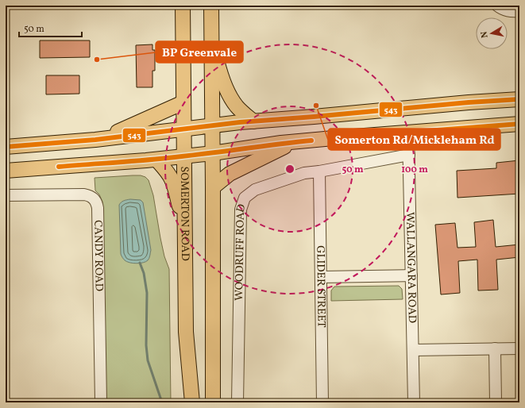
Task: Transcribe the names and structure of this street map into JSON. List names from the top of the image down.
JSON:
{
  "streets": {
    "main road": ["SOMERTON ROAD"],
    "street": [
      "WOODRUFF ROAD",
      "CANDY ROAD",
      "WALLANGARA ROAD",
      "GLIDER STREET"
    ]
  },
  "crossings": [
    ["WOODRUFF ROAD", "WALLANGARA ROAD"],
    ["WOODRUFF ROAD", "GLIDER STREET"]
  ],
  "places": ["BP Greenvale", "Somerton Rd/Mickleham Rd"],
  "lines": ["transit line 543"],
  "scale_bar": "50 m",
  "north": "left",
  "rings": ["50 m", "100 m"]
}
